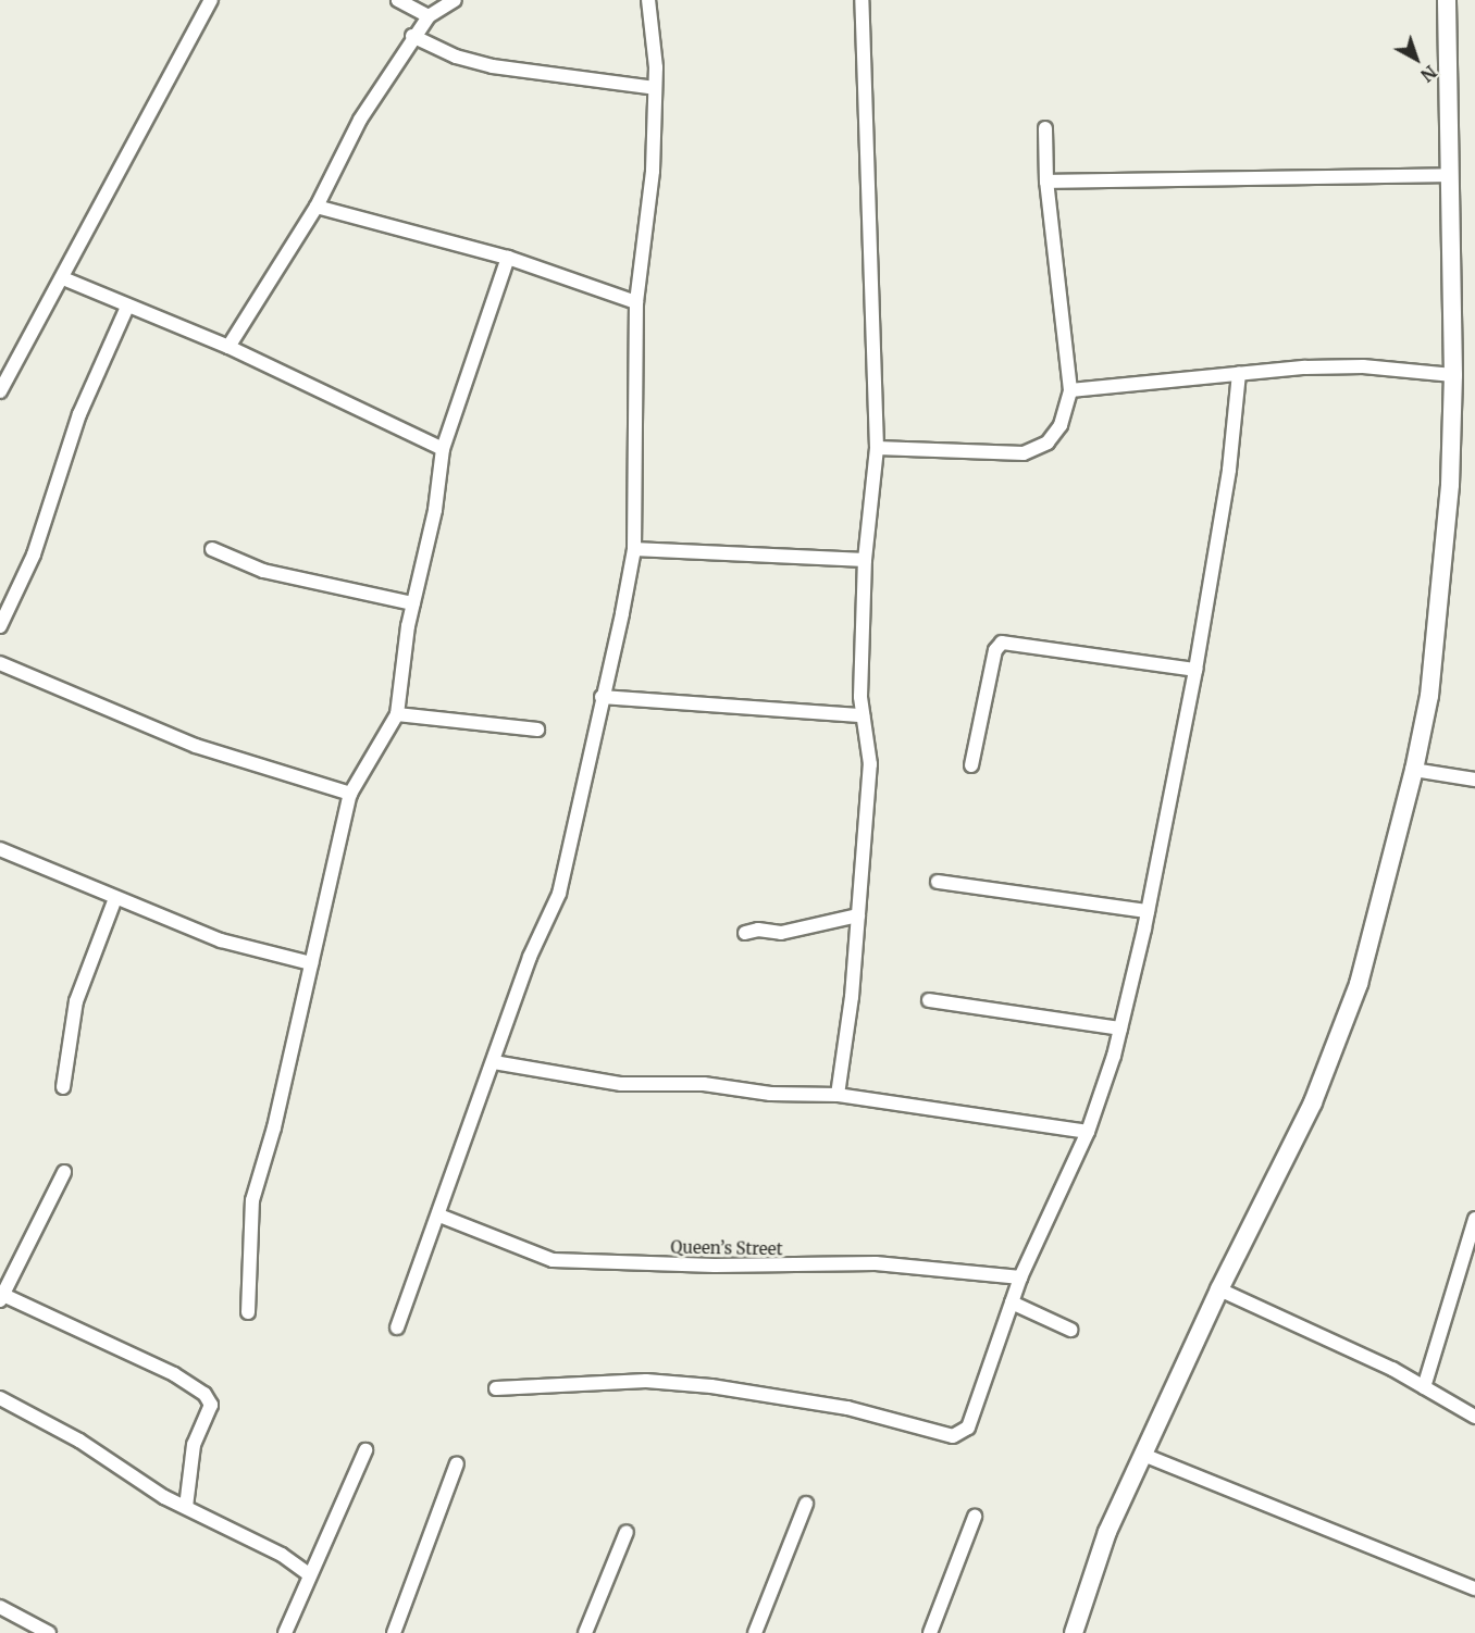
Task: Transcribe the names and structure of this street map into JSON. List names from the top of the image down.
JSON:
{
  "streets": {
    "street": ["Queen’s Street"]
  },
  "north": "bottom right"
}
